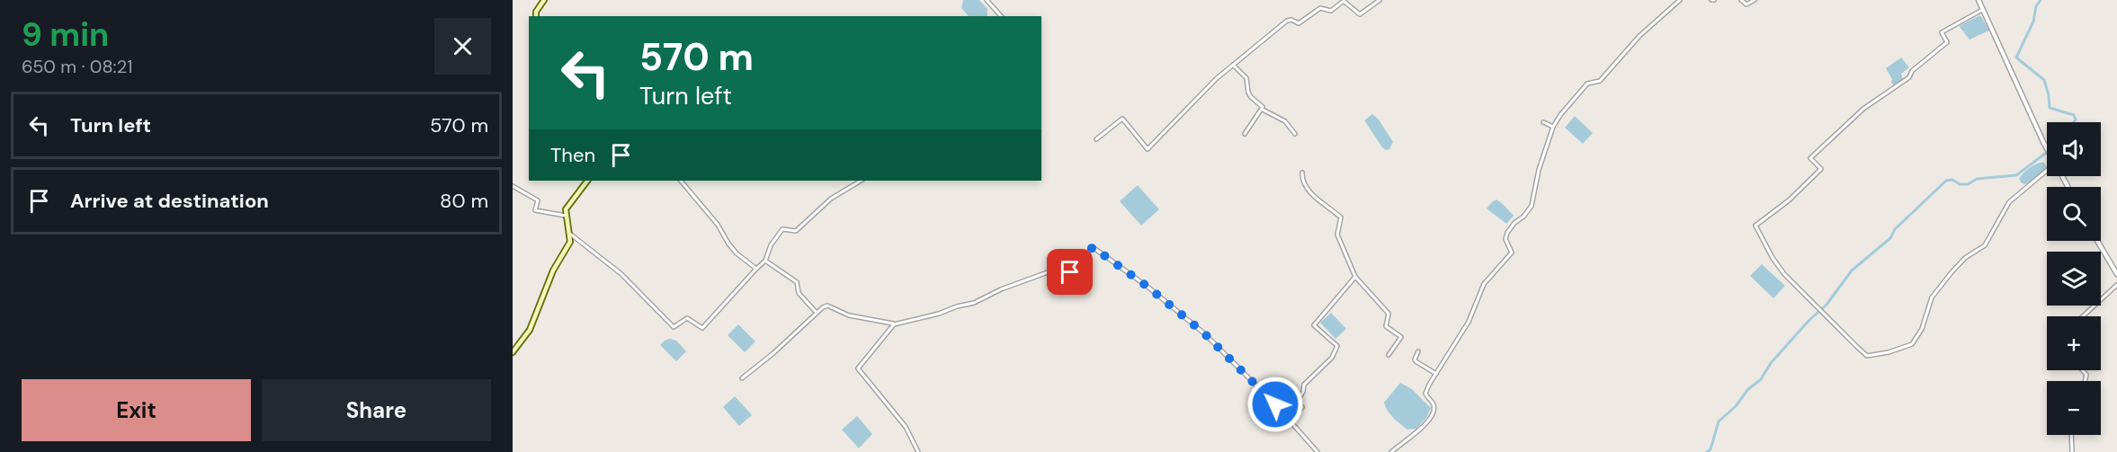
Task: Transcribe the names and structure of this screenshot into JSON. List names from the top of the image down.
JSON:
{
  "page": {
    "heading": ["9 min", "650 m · 08:21"],
    "turn": ["570 m", "Turn left"],
    "list": [
      {
        "name": "Turn left",
        "value": "570 m"
      },
      {
        "name": "Arrive at destination",
        "value": "80 m"
      }
    ],
    "map_buttons": ["+", "−"],
    "then": "Then",
    "buttons": ["Exit", "Share"]
  }
}
